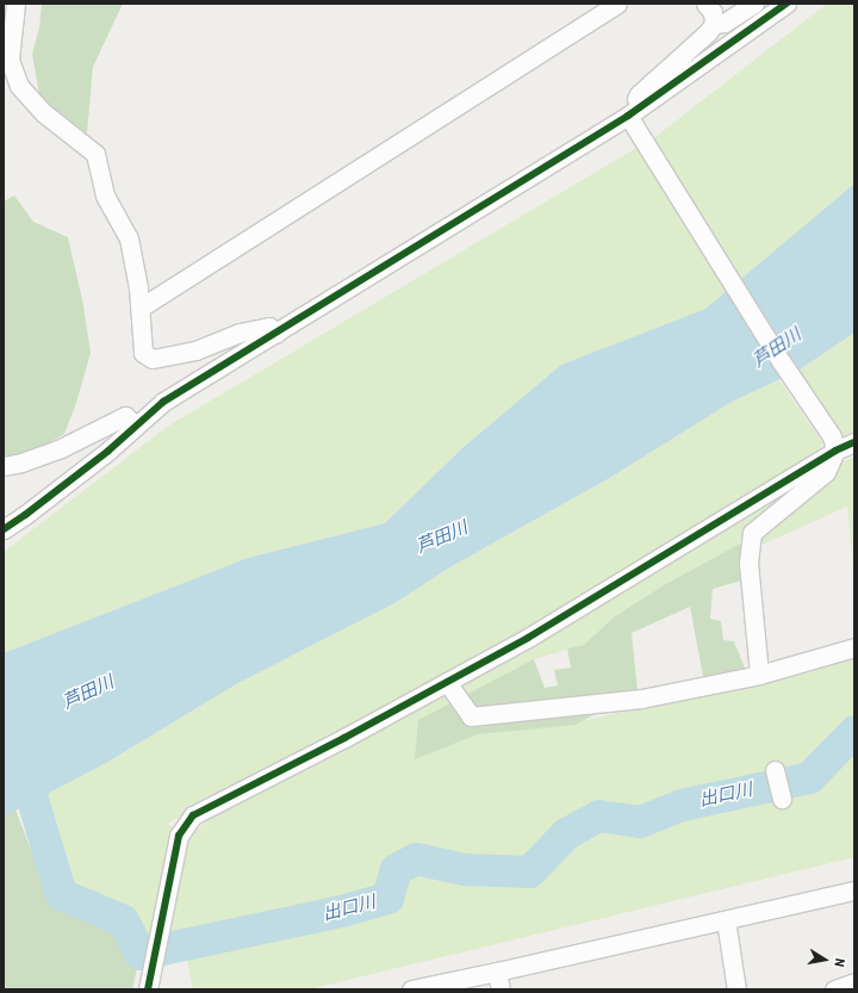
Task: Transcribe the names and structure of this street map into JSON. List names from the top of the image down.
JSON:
{
  "water": ["芦田川", "出口川"],
  "north": "right"
}
